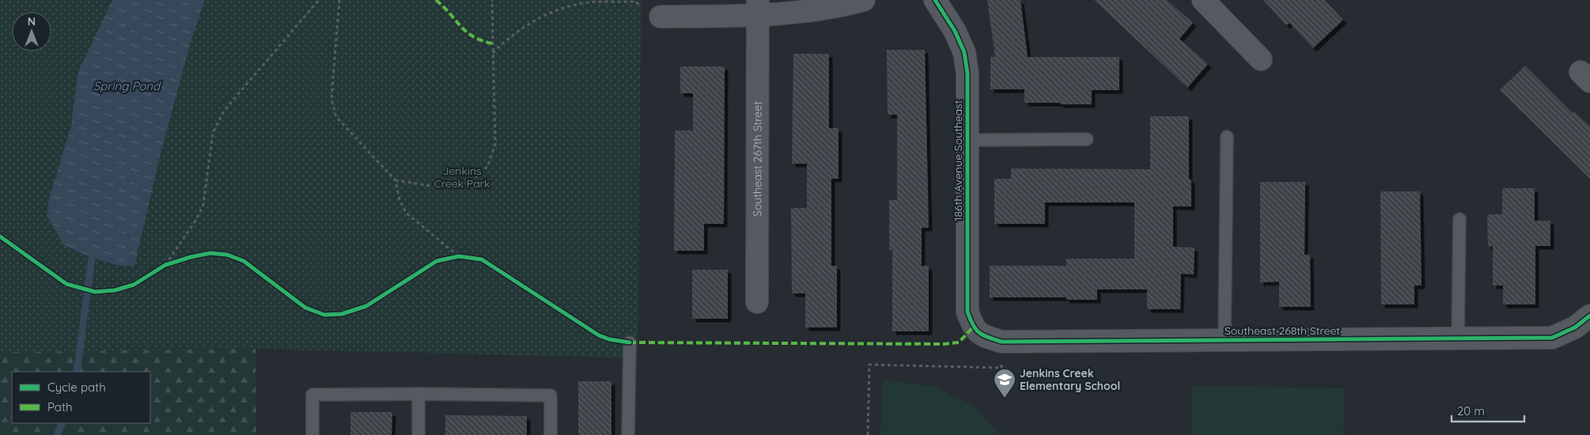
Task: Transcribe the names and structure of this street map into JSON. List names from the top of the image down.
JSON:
{
  "streets": {
    "street": ["Southeast 267th Street", "186th Avenue Southeast", "Southeast 268th Street"]
  },
  "crossings": [
    ["186th Avenue Southeast", "Southeast 268th Street"]
  ],
  "water": ["Spring Pond"],
  "parks": ["Jenkins Creek Park"],
  "places": {
    "school or university": ["Jenkins Creek Elementary School"]
  },
  "legend": ["Cycle path", "Path"],
  "scale_bar": "20 m",
  "north": "top"
}
